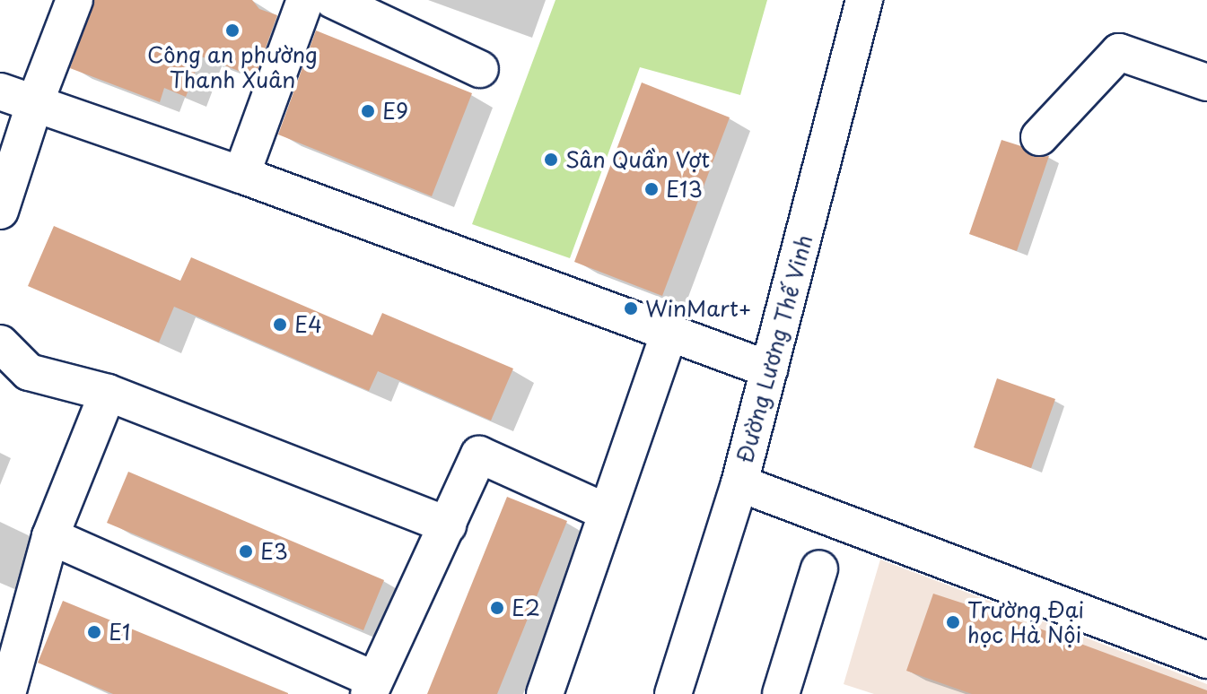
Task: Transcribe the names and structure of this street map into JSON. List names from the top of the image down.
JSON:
{
  "streets": {
    "street": ["Đường Lương Thế Vinh"]
  },
  "places": [
    "Công an phường Thanh Xuân",
    "E9",
    "Sân Quần Vợt",
    "E13",
    "WinMart+",
    "E4",
    "E3",
    "E2",
    "Trường Đại học Hà Nội",
    "E1"
  ]
}
